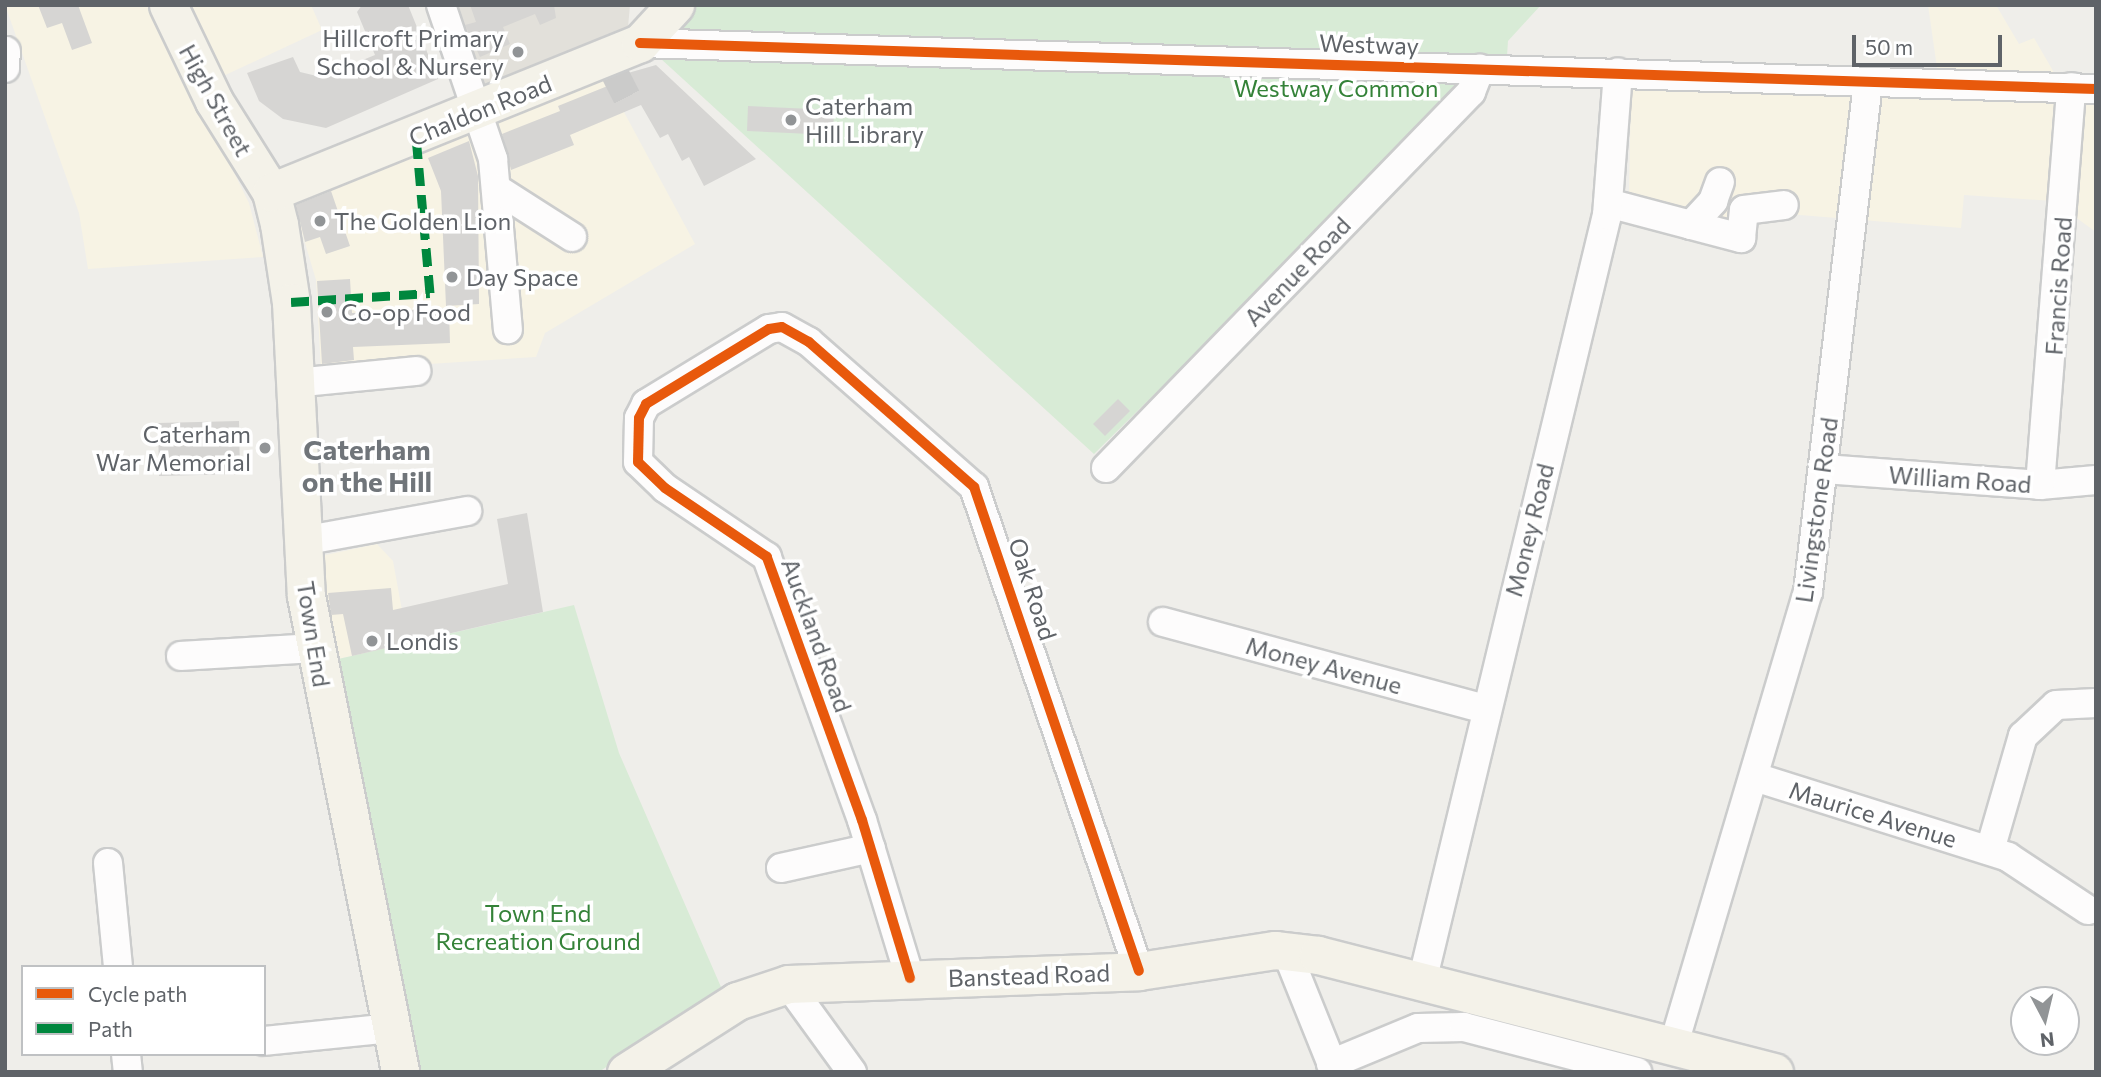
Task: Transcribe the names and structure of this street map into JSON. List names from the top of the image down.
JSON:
{
  "streets": {
    "main road": [
      "High Street",
      "Chaldon Road",
      "Town End",
      "Banstead Road"
    ],
    "street": [
      "Westway",
      "Avenue Road",
      "Francis Road",
      "William Road",
      "Livingstone Road",
      "Money Road",
      "Oak Road",
      "Auckland Road",
      "Money Avenue",
      "Maurice Avenue"
    ]
  },
  "crossings": [
    ["Westway", "Chaldon Road"],
    ["Westway", "Avenue Road"],
    ["Westway", "Francis Road"],
    ["Westway", "Livingstone Road"],
    ["Westway", "Money Road"],
    ["High Street", "Chaldon Road"],
    ["High Street", "Town End"],
    ["Chaldon Road", "Town End"],
    ["Francis Road", "William Road"],
    ["William Road", "Livingstone Road"],
    ["Livingstone Road", "Maurice Avenue"],
    ["Livingstone Road", "Banstead Road"],
    ["Money Road", "Money Avenue"],
    ["Money Road", "Banstead Road"],
    ["Oak Road", "Auckland Road"],
    ["Oak Road", "Banstead Road"],
    ["Auckland Road", "Banstead Road"]
  ],
  "districts": ["Caterham on the Hill"],
  "parks": ["Westway Common", "Town End Recreation Ground"],
  "places": [
    "Hillcroft Primary School & Nursery",
    "Caterham Hill Library",
    "The Golden Lion",
    "Day Space",
    "Co-op Food",
    "Caterham War Memorial",
    "Londis"
  ],
  "legend": ["Cycle path", "Path"],
  "scale_bar": "50 m",
  "north": "bottom"
}
